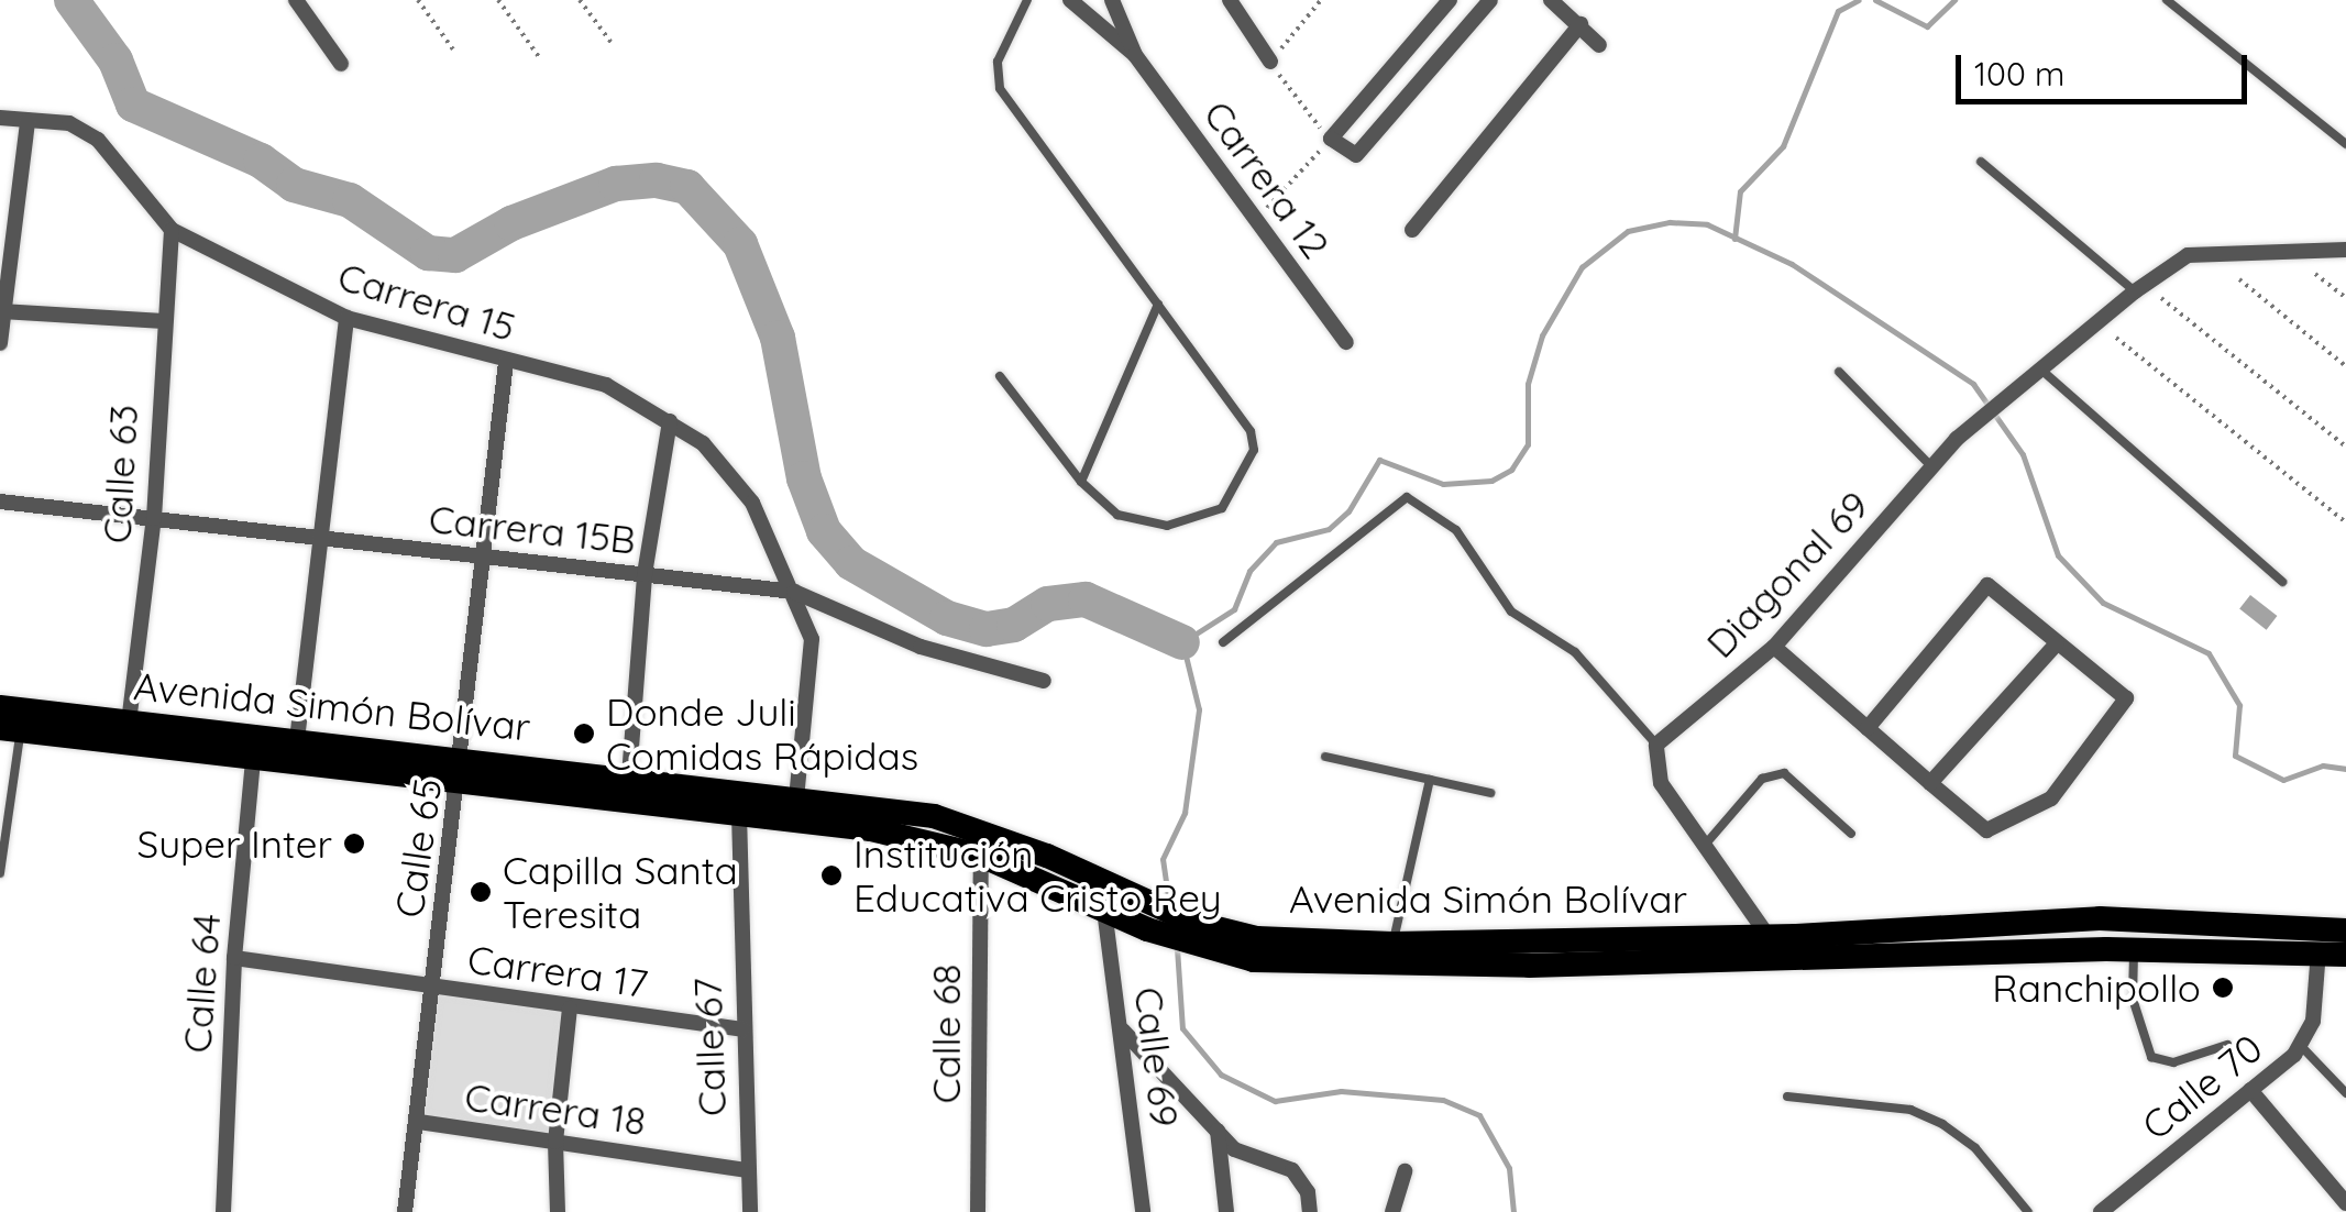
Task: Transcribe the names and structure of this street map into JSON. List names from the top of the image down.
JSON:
{
  "streets": {
    "main road": ["Avenida Simón Bolívar"],
    "street": [
      "Carrera 12",
      "Carrera 15",
      "Calle 63",
      "Carrera 15B",
      "Diagonal 69",
      "Calle 65",
      "Carrera 17",
      "Calle 64",
      "Calle 68",
      "Calle 67",
      "Calle 69",
      "Calle 70",
      "Carrera 18"
    ]
  },
  "crossings": [
    ["Carrera 15", "Calle 63"],
    ["Carrera 15", "Carrera 15B"],
    ["Carrera 15", "Calle 65"],
    ["Calle 63", "Carrera 15B"],
    ["Calle 63", "Avenida Simón Bolívar"],
    ["Carrera 15B", "Calle 65"],
    ["Avenida Simón Bolívar", "Calle 65"],
    ["Avenida Simón Bolívar", "Calle 64"],
    ["Avenida Simón Bolívar", "Calle 68"],
    ["Avenida Simón Bolívar", "Calle 67"],
    ["Avenida Simón Bolívar", "Calle 69"],
    ["Avenida Simón Bolívar", "Calle 70"],
    ["Calle 65", "Carrera 17"],
    ["Calle 65", "Carrera 18"],
    ["Carrera 17", "Calle 64"],
    ["Carrera 17", "Calle 67"],
    ["Calle 67", "Carrera 18"]
  ],
  "places": [
    "Donde Juli Comidas Rápidas",
    "Super Inter",
    "Institución Educativa Cristo Rey",
    "Capilla Santa Teresita",
    "Ranchipollo"
  ],
  "scale_bar": "100 m"
}
